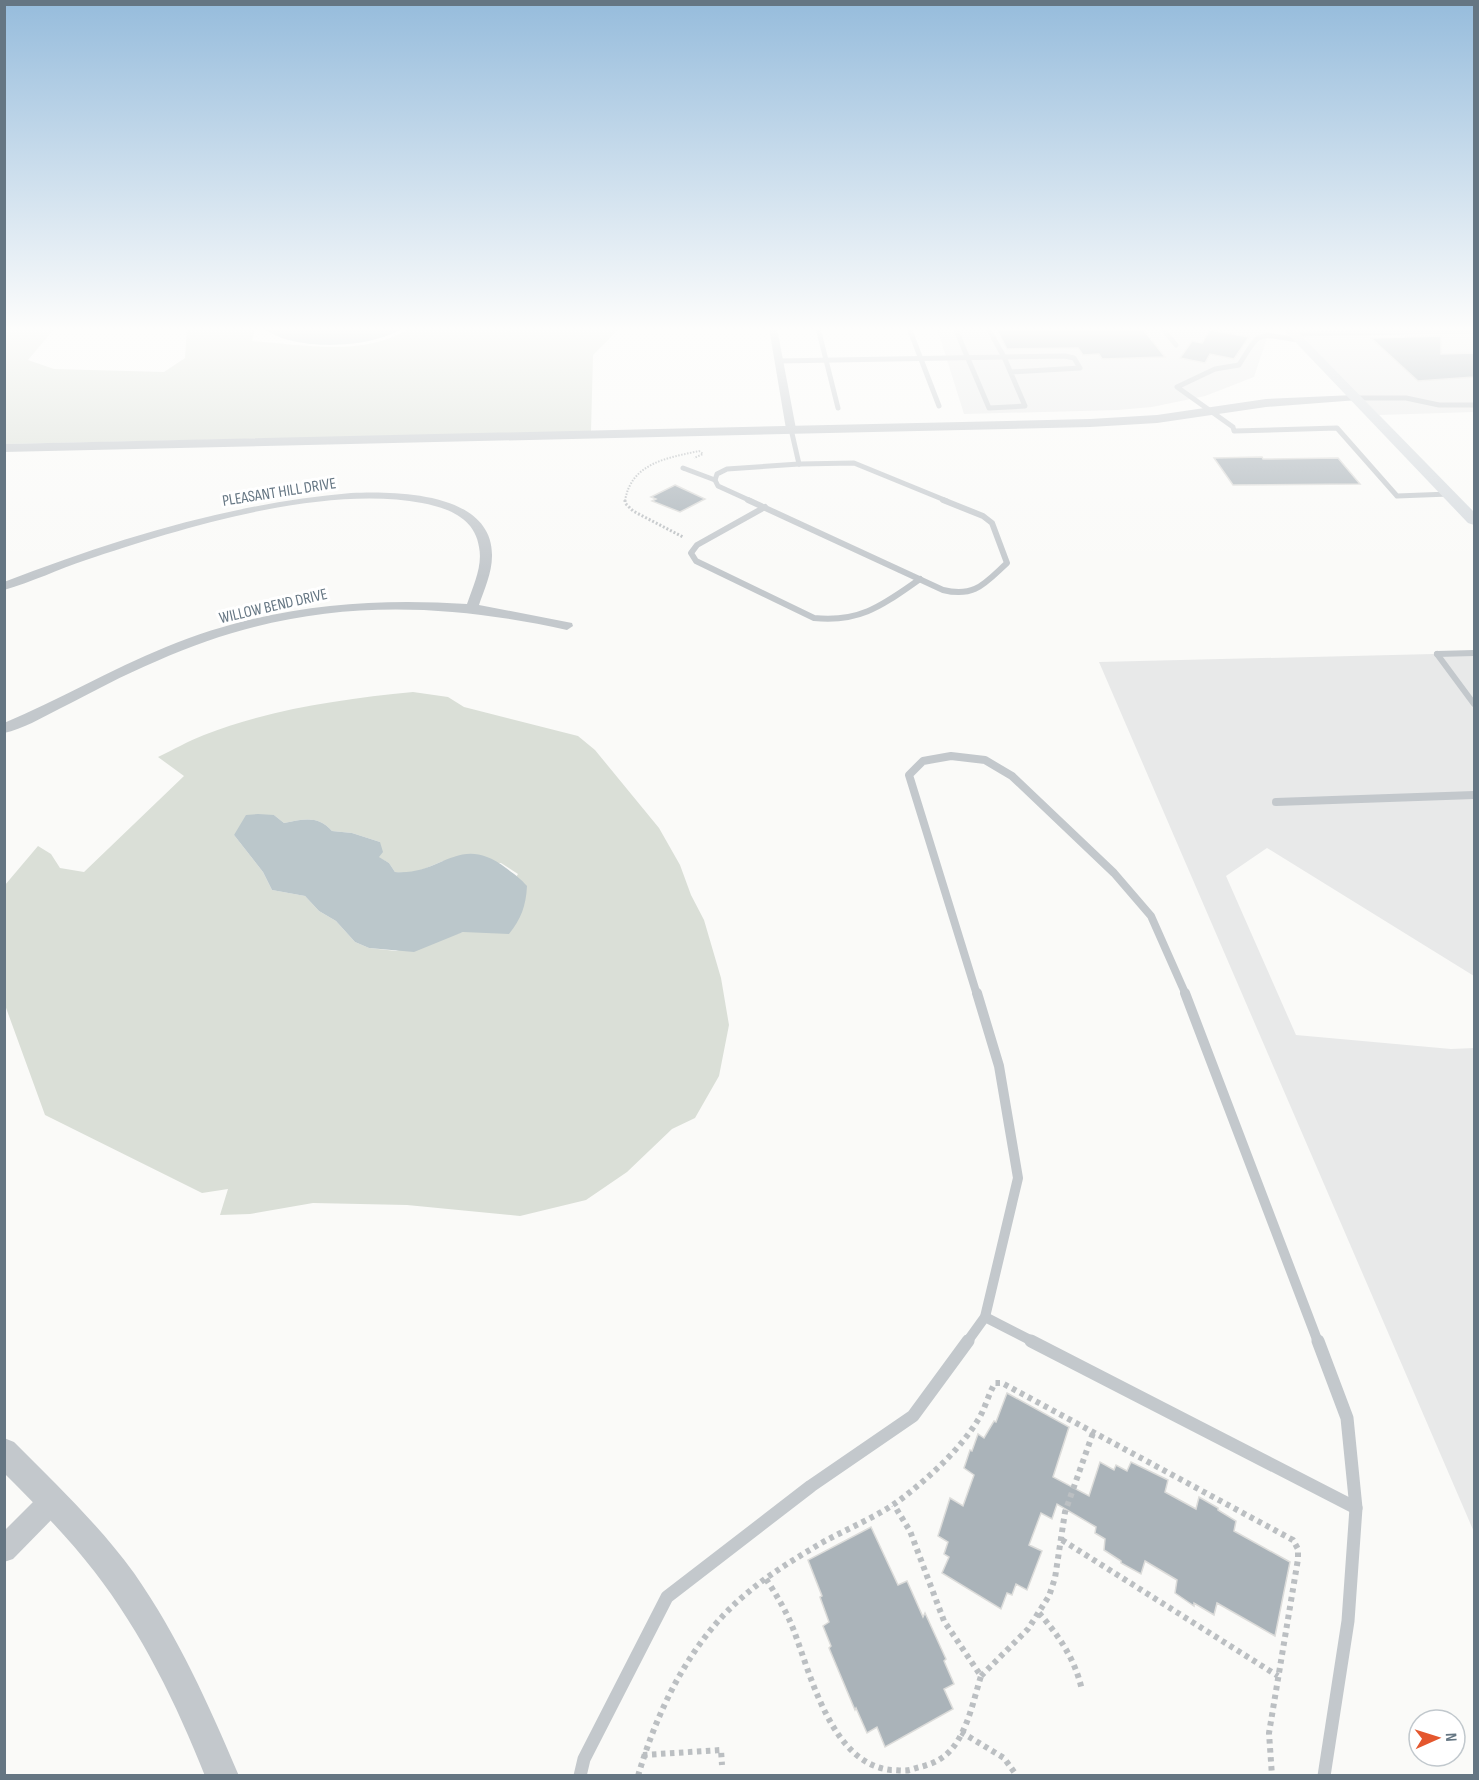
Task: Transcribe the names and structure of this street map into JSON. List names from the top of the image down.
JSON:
{
  "streets": {
    "street": ["PLEASANT HILL DRIVE", "WILLOW BEND DRIVE"]
  },
  "crossings": [
    ["PLEASANT HILL DRIVE", "WILLOW BEND DRIVE"]
  ],
  "north": "right"
}
